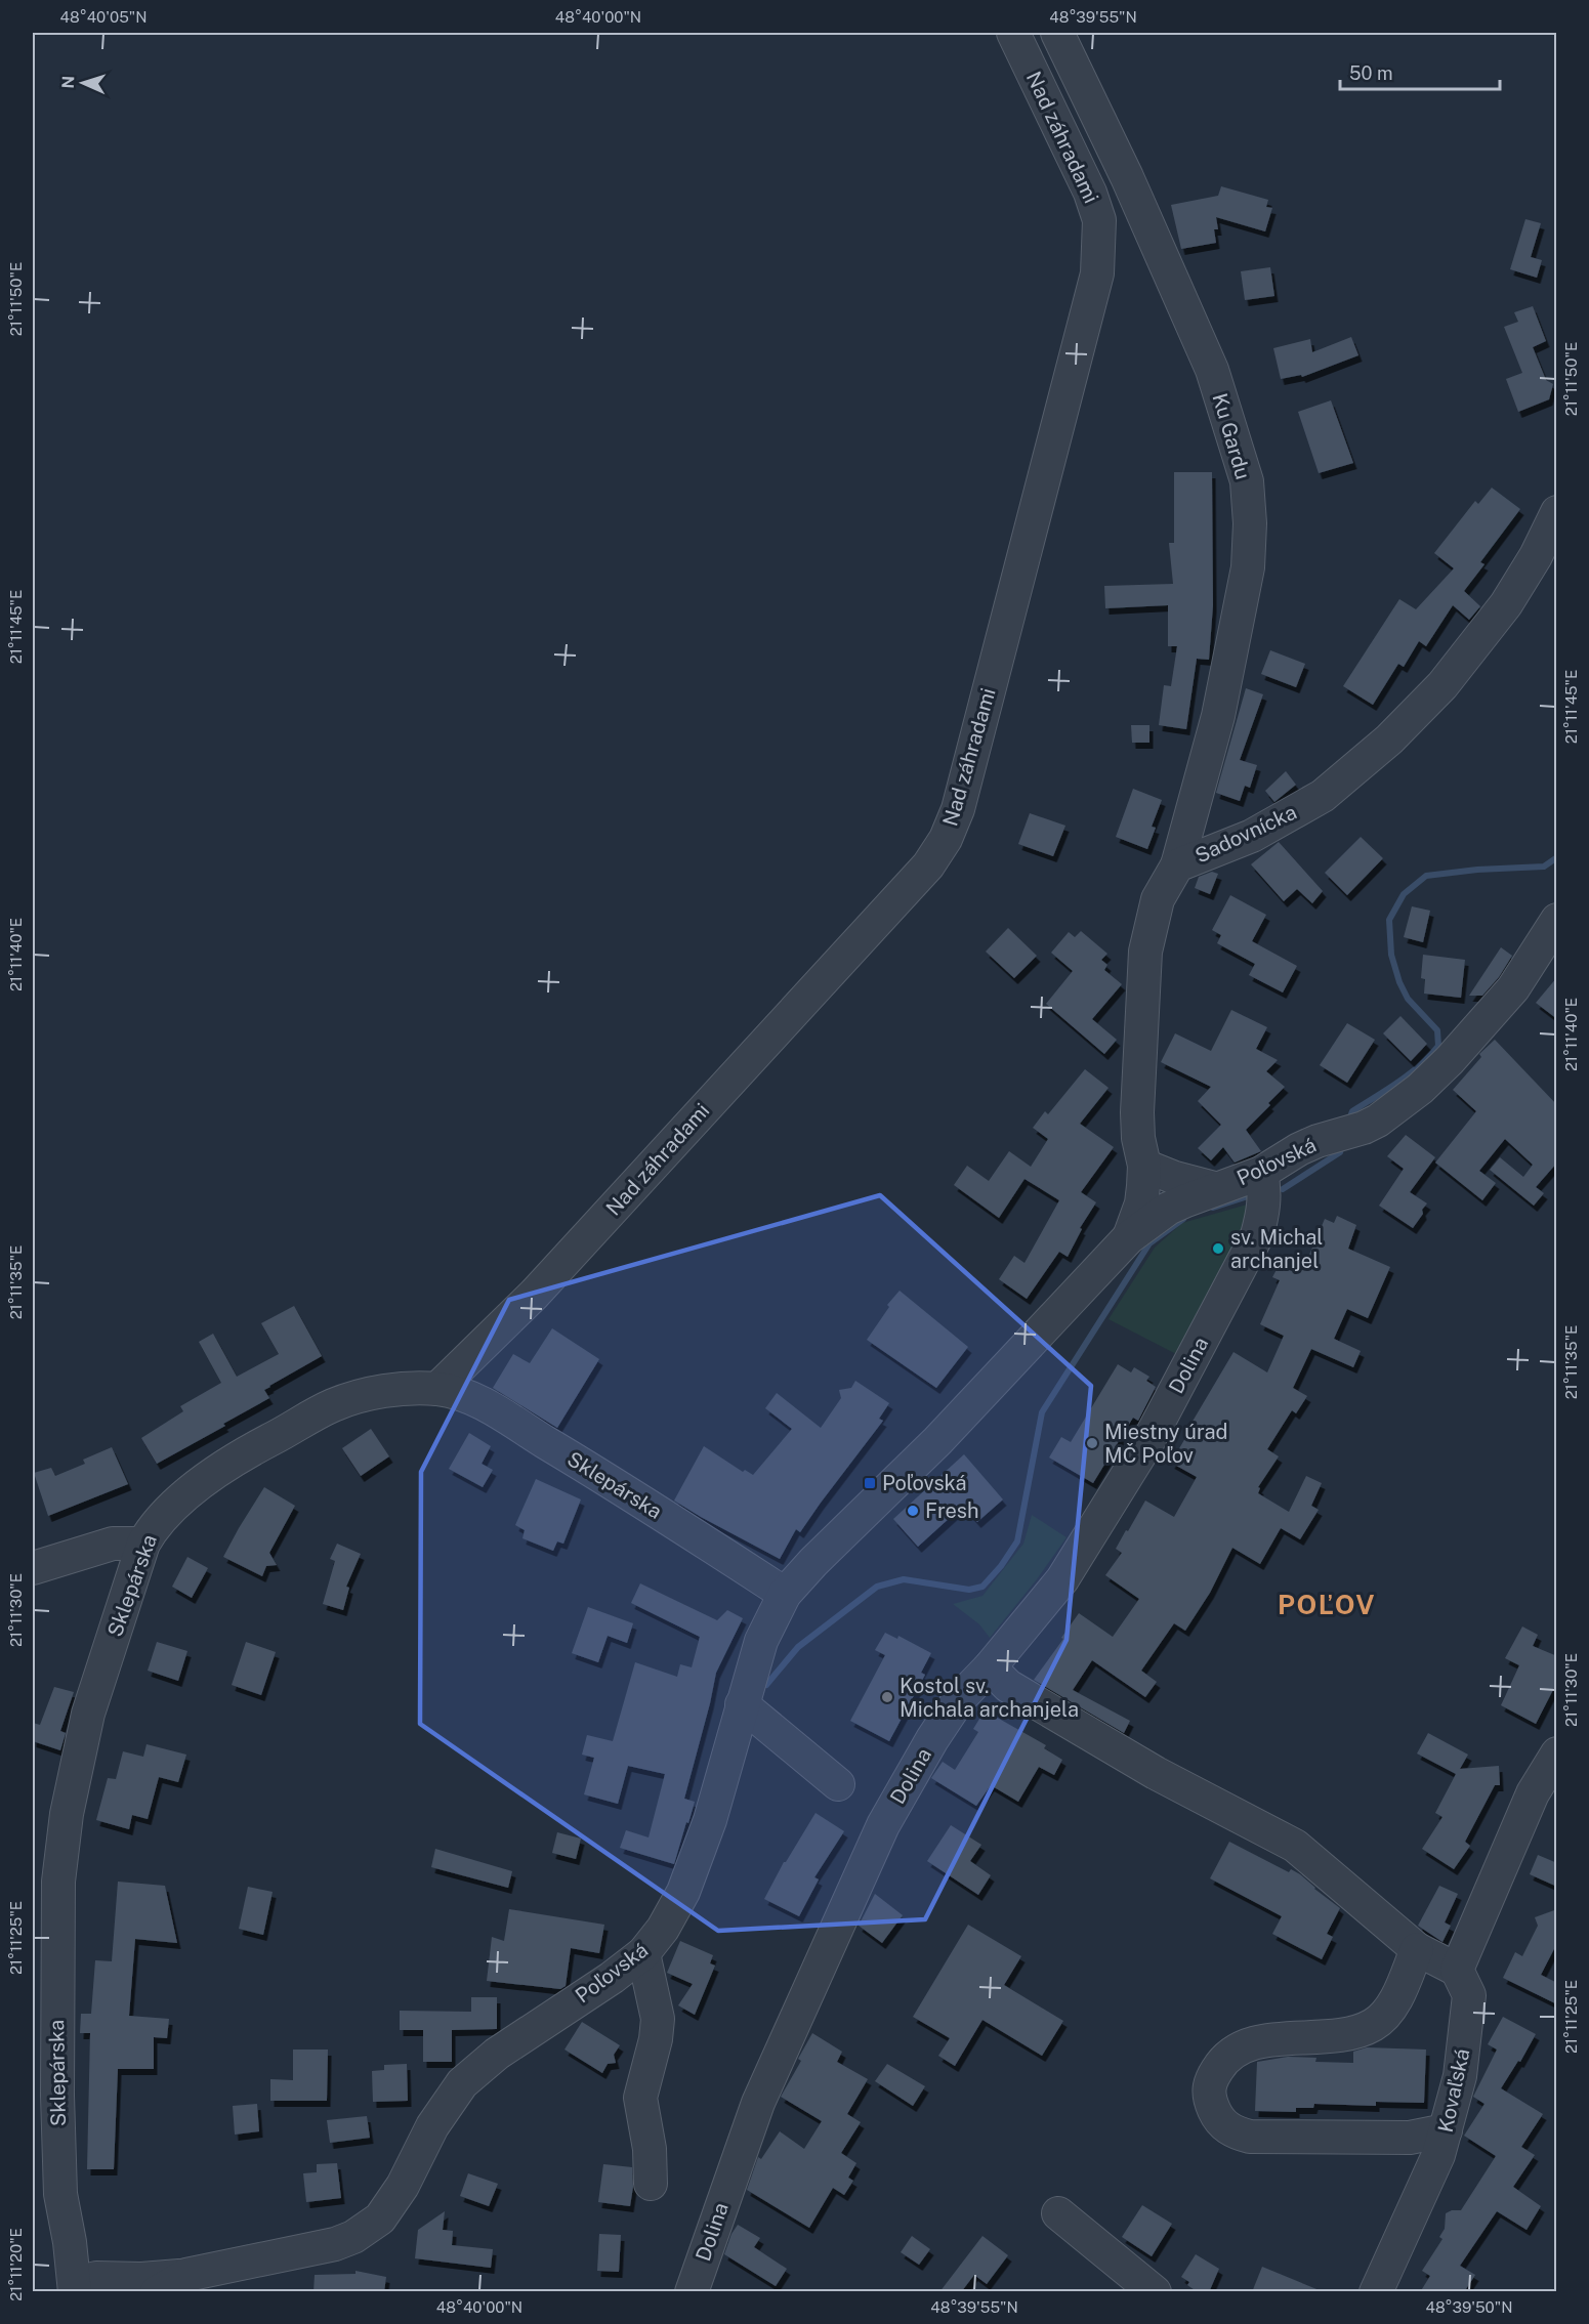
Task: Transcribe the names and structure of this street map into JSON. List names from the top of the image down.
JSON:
{
  "streets": {
    "street": [
      "Nad záhradami",
      "Ku Gardu",
      "Sadovnícka",
      "Poľovská",
      "Dolina",
      "Sklepárska",
      "Kovaľská"
    ]
  },
  "crossings": [
    ["Nad záhradami", "Sklepárska"],
    ["Ku Gardu", "Sadovnícka"],
    ["Sadovnícka", "Poľovská"],
    ["Poľovská", "Dolina"],
    ["Poľovská", "Sklepárska"]
  ],
  "districts": ["POĽOV"],
  "places": {
    "other": [
      "sv. Michal archanjel",
      "Miestny úrad MČ Poľov",
      "Fresh",
      "Kostol sv. Michala archanjela"
    ],
    "transit": ["Poľovská"]
  },
  "scale_bar": "50 m",
  "north": "left",
  "coordinates": [
    "48°40'05\"N",
    "48°40'00\"N",
    "48°39'55\"N",
    "21°11'50\"E",
    "21°11'45\"E",
    "21°11'40\"E",
    "21°11'35\"E",
    "21°11'30\"E",
    "21°11'25\"E",
    "21°11'20\"E",
    "48°39'50\"N"
  ]
}
